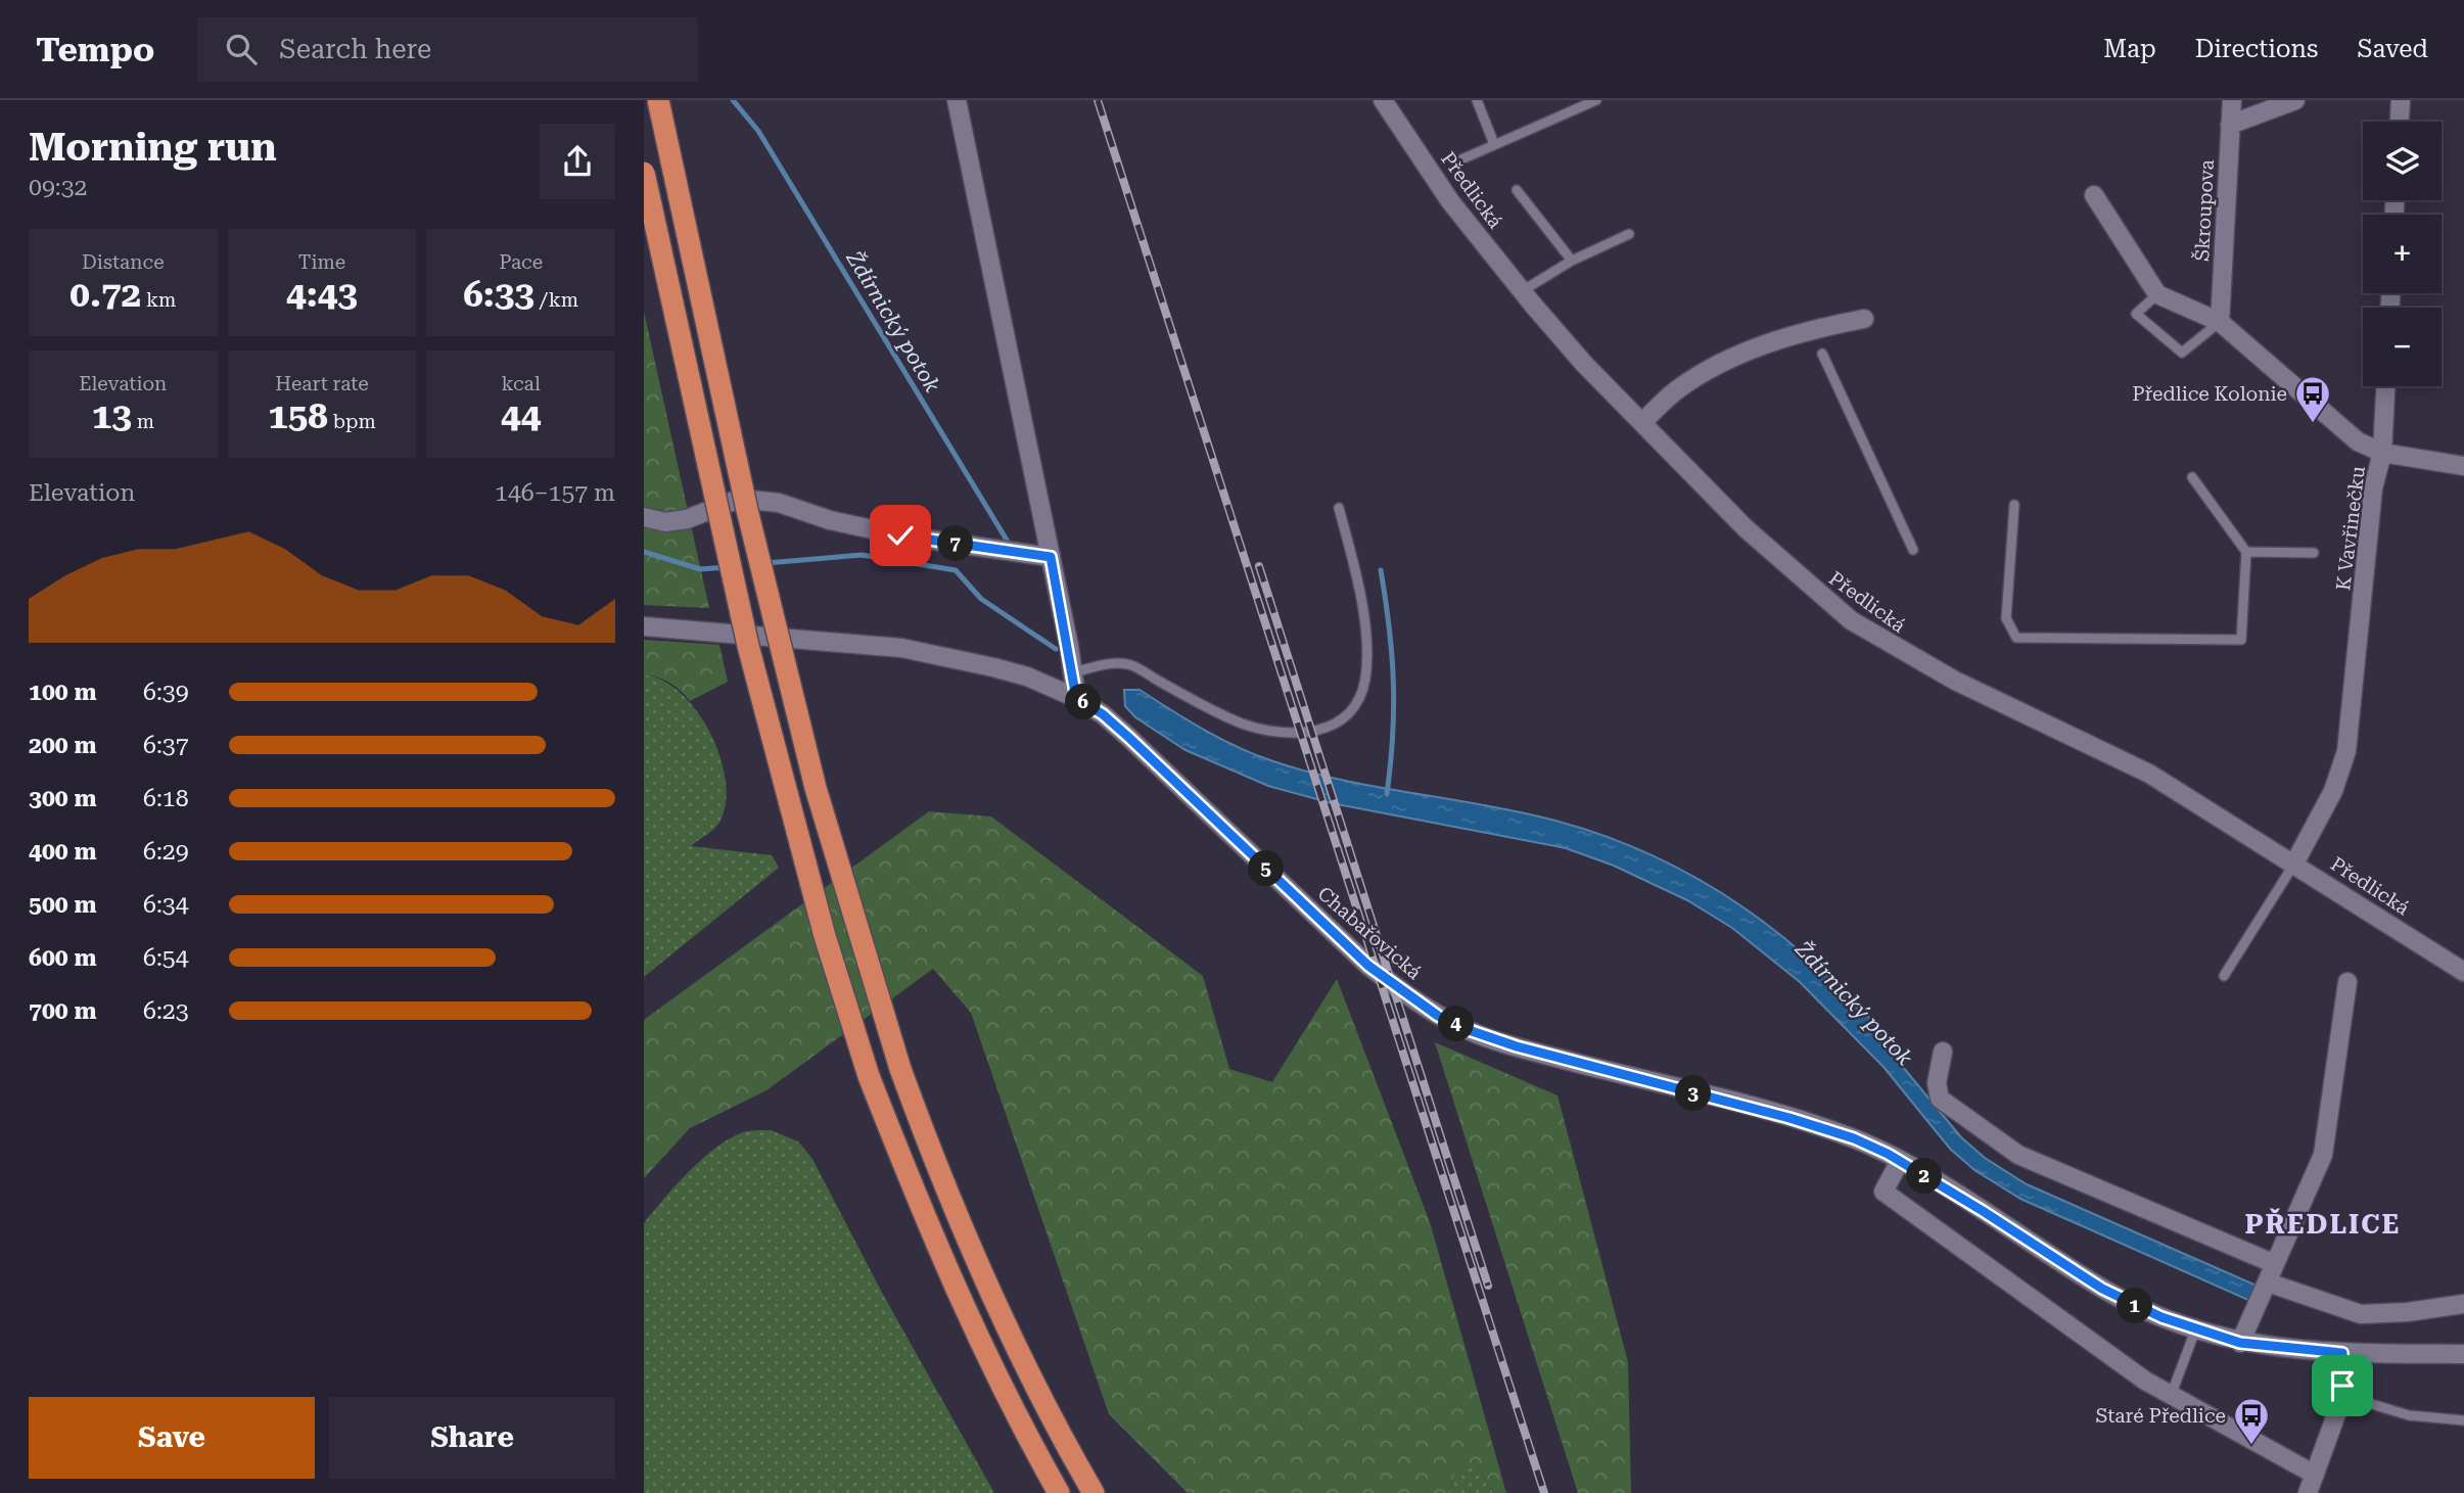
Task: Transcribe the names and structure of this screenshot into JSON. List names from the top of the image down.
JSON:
{
  "streets": {
    "street": [
      "Předlická",
      "Škroupova",
      "K Vavřinečku",
      "Chabařovická"
    ]
  },
  "crossings": [
    ["Předlická", "K Vavřinečku"],
    ["Škroupova", "K Vavřinečku"]
  ],
  "districts": ["PŘEDLICE"],
  "water": ["Ždírnický potok"],
  "places": {
    "bus stop": ["Předlice Kolonie", "Staré Předlice"]
  },
  "page": {
    "header": "Tempo",
    "search": "Search here",
    "nav": ["Map", "Directions", "Saved"],
    "heading": ["Morning run", "09:32"],
    "map_buttons": ["+", "−"],
    "stats": [
      ["Distance", "0.72 km"],
      ["Time", "4:43"],
      ["Pace", "6:33 /km"],
      ["Elevation", "13 m"],
      ["Heart rate", "158 bpm"],
      ["kcal", "44"]
    ],
    "chart": ["Elevation", "146–157 m"],
    "pins": [
      "7",
      "6",
      "5",
      "4",
      "3",
      "2",
      "1"
    ],
    "list": [
      {
        "name": "100 m",
        "note": "6:39"
      },
      {
        "name": "200 m",
        "note": "6:37"
      },
      {
        "name": "300 m",
        "note": "6:18"
      },
      {
        "name": "400 m",
        "note": "6:29"
      },
      {
        "name": "500 m",
        "note": "6:34"
      },
      {
        "name": "600 m",
        "note": "6:54"
      },
      {
        "name": "700 m",
        "note": "6:23"
      }
    ],
    "buttons": ["Save", "Share"]
  }
}
